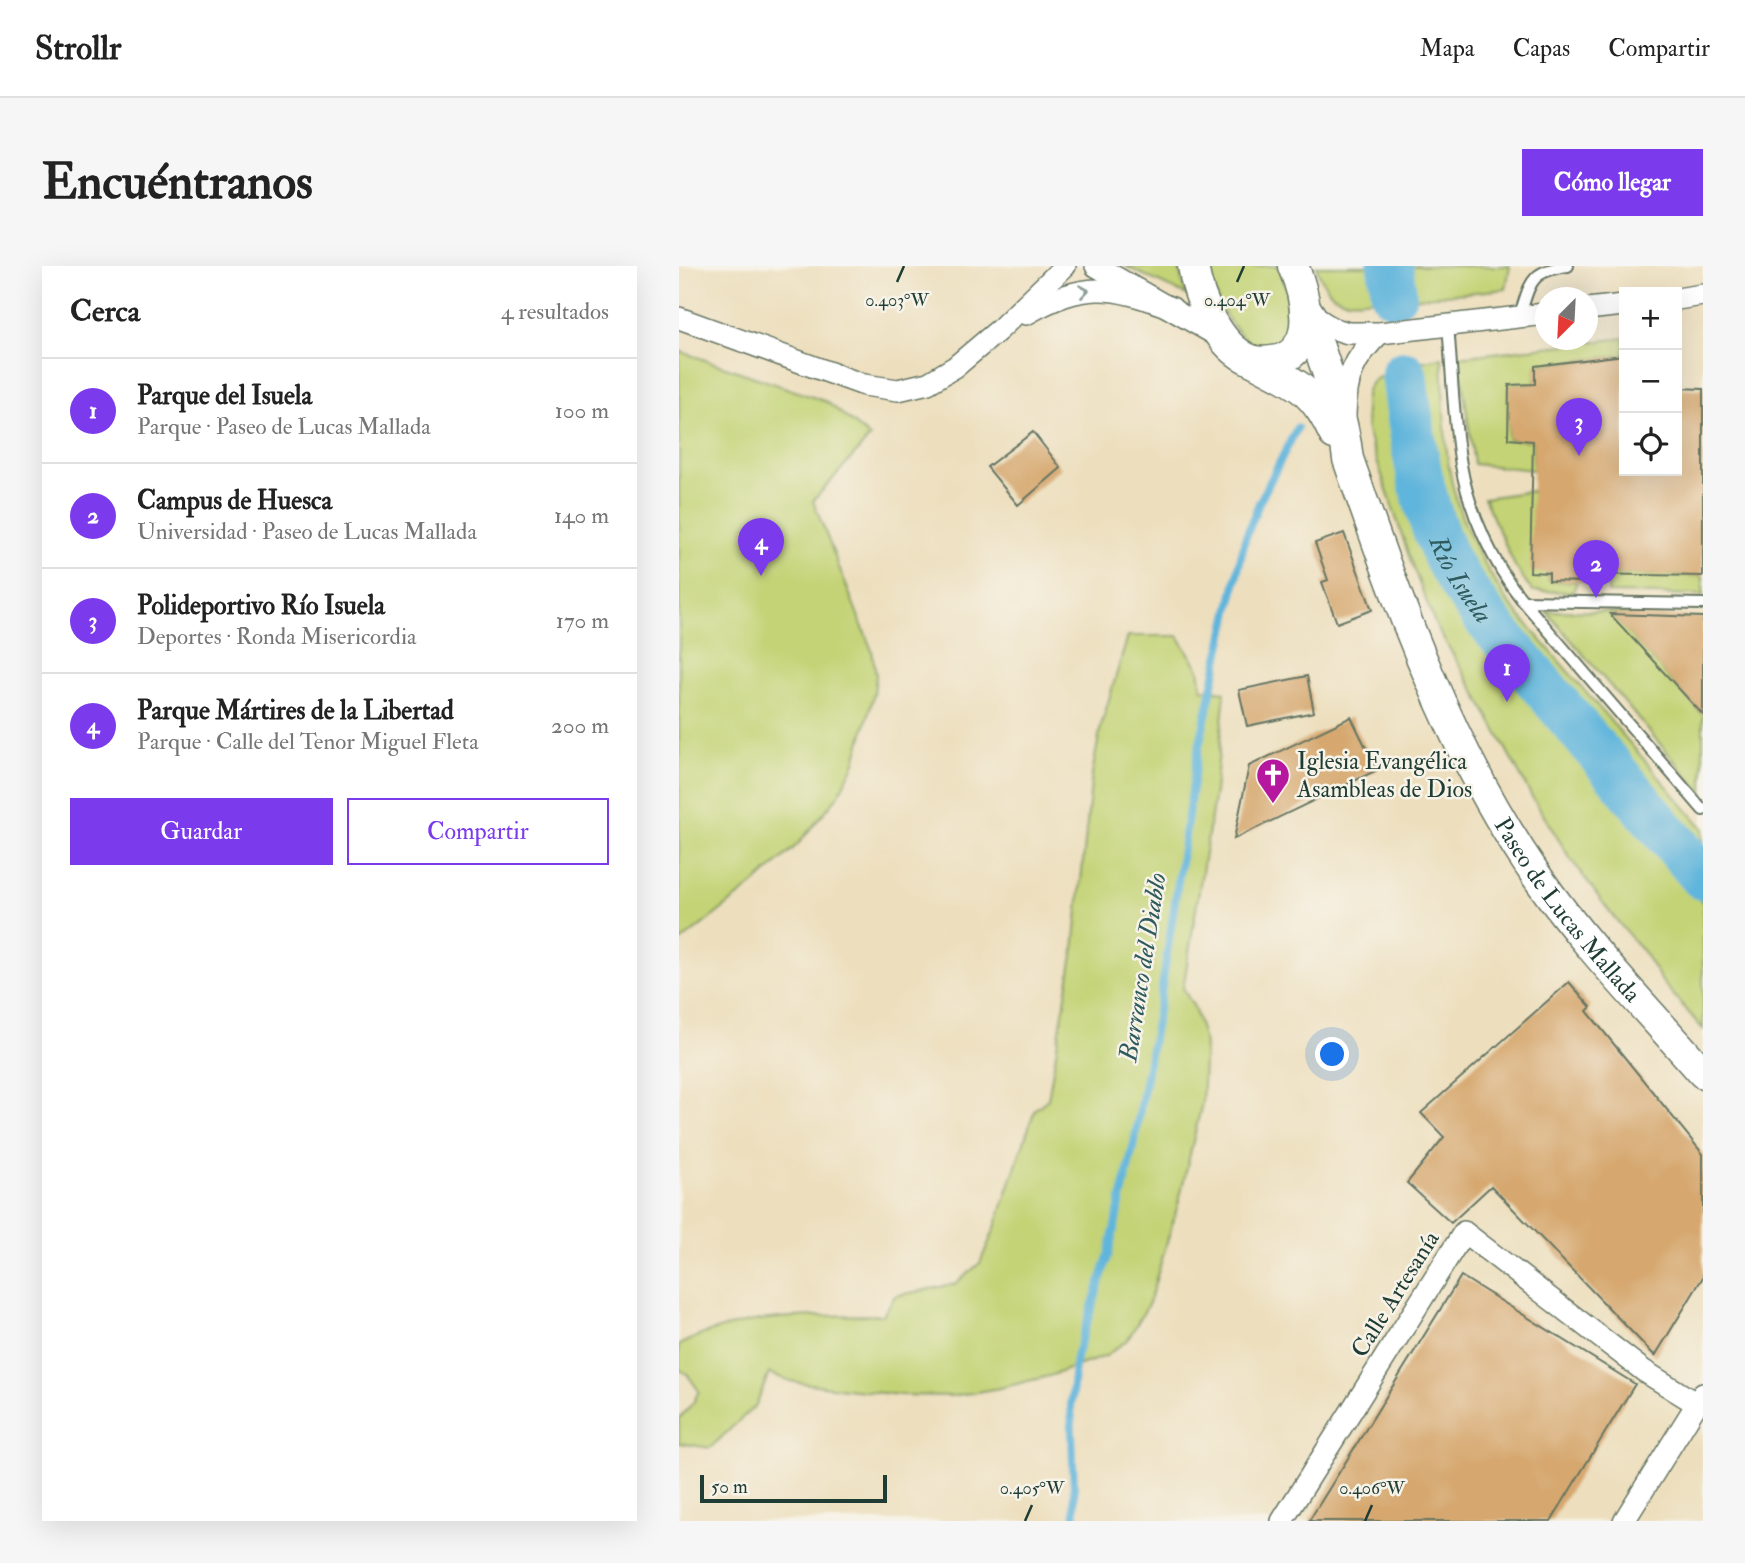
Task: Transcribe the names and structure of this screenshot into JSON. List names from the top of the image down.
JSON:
{
  "streets": {
    "main road": ["Paseo de Lucas Mallada"],
    "street": ["Calle Artesanía"]
  },
  "water": ["Río Isuela", "Barranco del Diablo"],
  "places": {
    "church": ["Iglesia Evangélica Asambleas de Dios"]
  },
  "scale_bar": "50 m",
  "north": "bottom left",
  "page": {
    "header": "Strollr",
    "nav": ["Mapa", "Capas", "Compartir"],
    "buttons": [
      "Cómo llegar",
      ["Guardar", "Compartir"]
    ],
    "title": "Encuéntranos",
    "heading": ["Cerca", "4 resultados"],
    "map_buttons": ["+", "−"],
    "list": [
      {
        "mark": "1",
        "name": "Parque del Isuela",
        "note": "Parque · Paseo de Lucas Mallada",
        "value": "100 m"
      },
      {
        "mark": "2",
        "name": "Campus de Huesca",
        "note": "Universidad · Paseo de Lucas Mallada",
        "value": "140 m"
      },
      {
        "mark": "3",
        "name": "Polideportivo Río Isuela",
        "note": "Deportes · Ronda Misericordia",
        "value": "170 m"
      },
      {
        "mark": "4",
        "name": "Parque Mártires de la Libertad",
        "note": "Parque · Calle del Tenor Miguel Fleta",
        "value": "200 m"
      }
    ],
    "pins": [
      "3",
      "4",
      "2",
      "1"
    ],
    "scale": "50 m"
  },
  "coordinates": [
    "0.403°W",
    "0.404°W",
    "0.405°W",
    "0.406°W"
  ]
}
